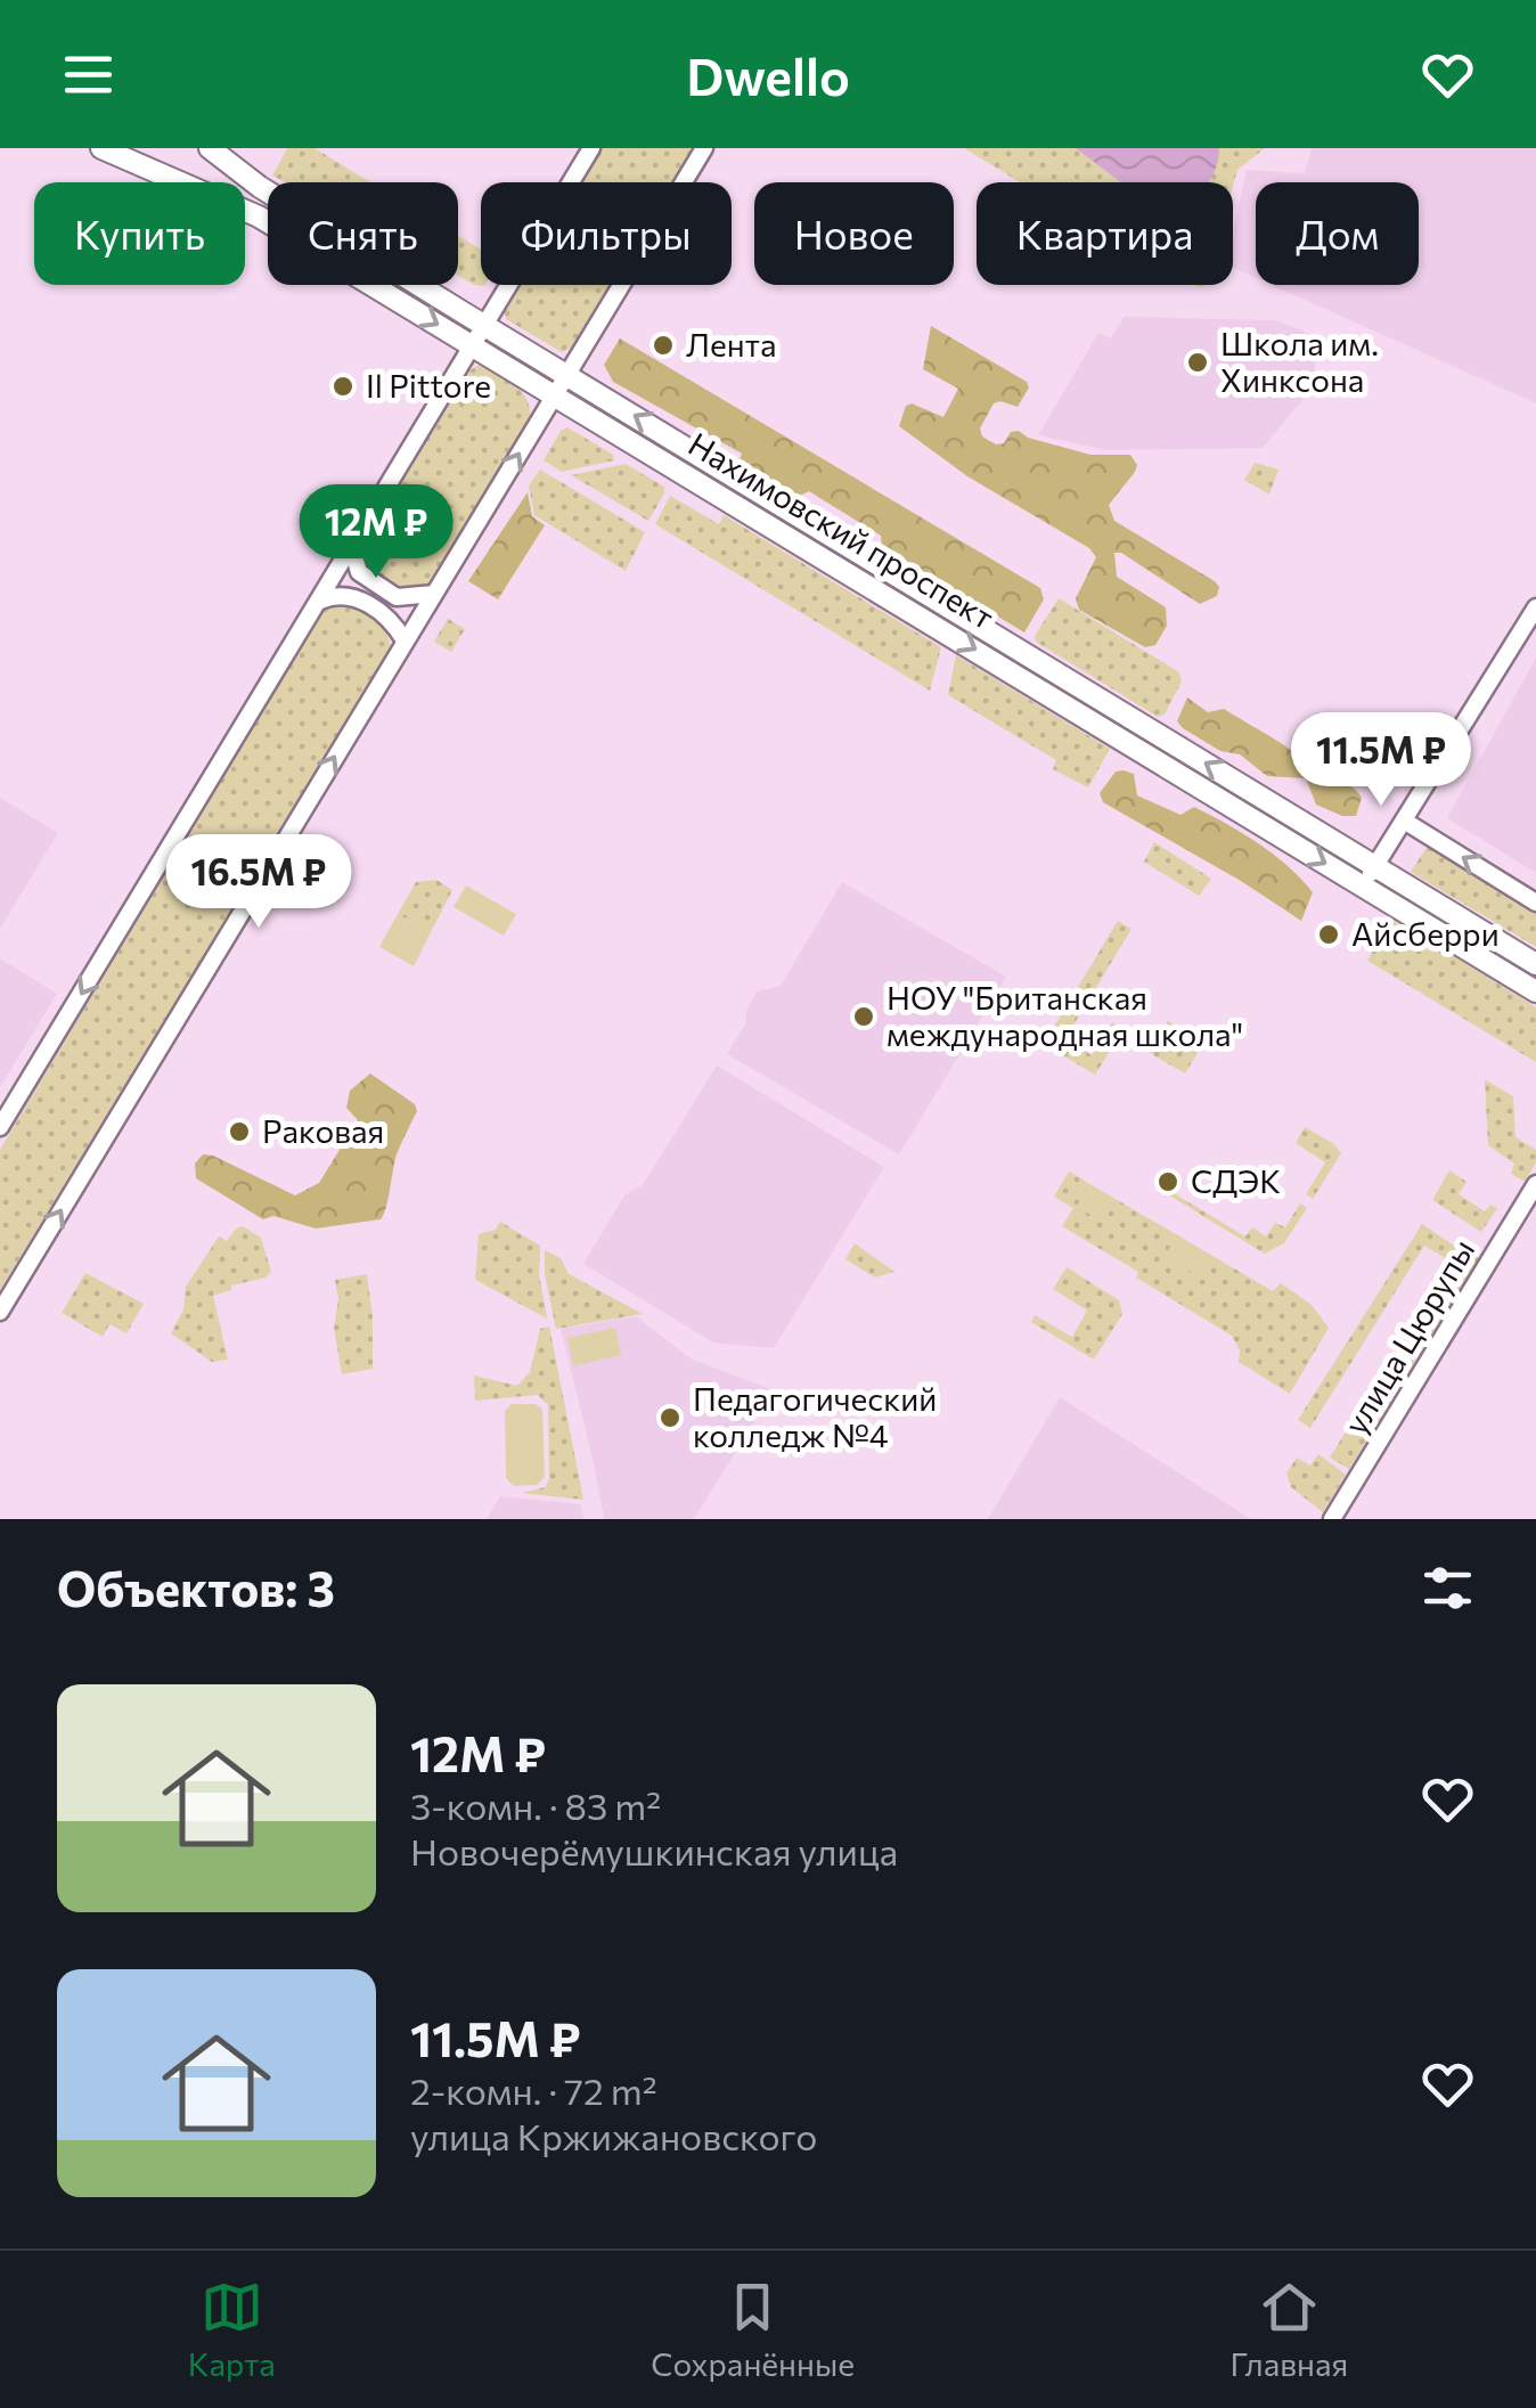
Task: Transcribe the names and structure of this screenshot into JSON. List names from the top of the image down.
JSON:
{
  "streets": {
    "main road": ["Нахимовский проспект"],
    "street": ["улица Цюрупы"]
  },
  "places": [
    "Лента",
    "Школа им. Хинксона",
    "Il Pittore",
    "Айсберри",
    "НОУ \"Британская международная школа\"",
    "Раковая",
    "СДЭК",
    "Педагогический колледж №4"
  ],
  "page": {
    "header": "Dwello",
    "chip": [
      "Купить",
      "Снять",
      "Фильтры",
      "Новое",
      "Квартира",
      "Дом"
    ],
    "price": ["12M ₽", "11.5M ₽", "16.5M ₽"],
    "heading": "Объектов: 3",
    "list": [
      {
        "name": "12M ₽",
        "note": "3-комн. · 83 m² · Новочерёмушкинская улица"
      },
      {
        "name": "11.5M ₽",
        "note": "2-комн. · 72 m² · улица Кржижановского"
      }
    ],
    "tabs": ["Карта", "Сохранённые", "Главная"]
  }
}
